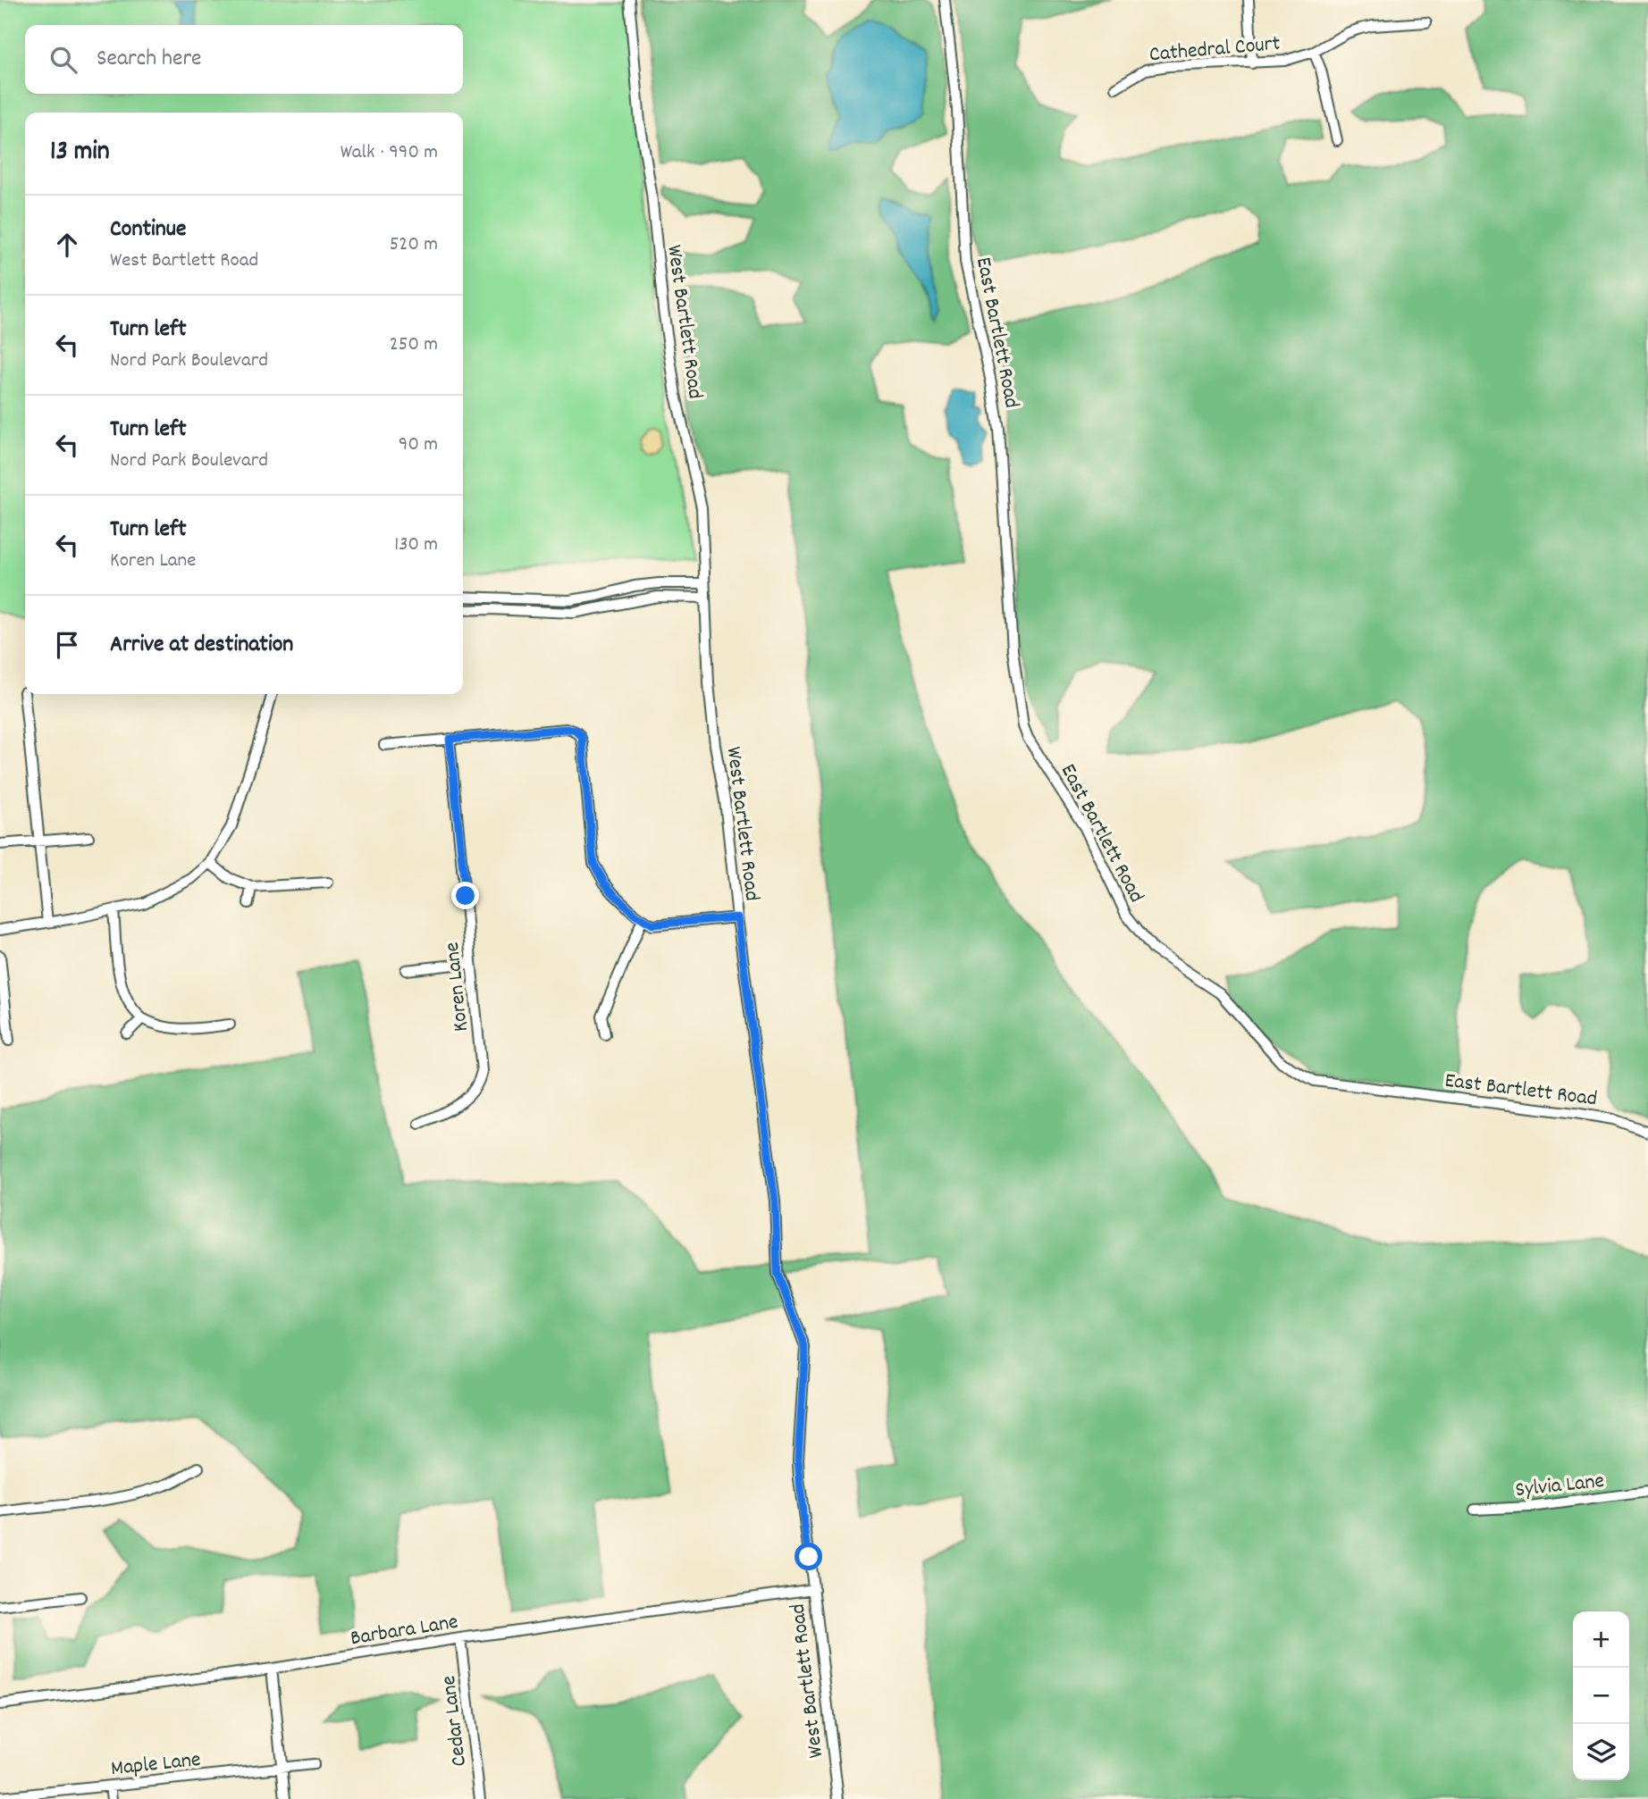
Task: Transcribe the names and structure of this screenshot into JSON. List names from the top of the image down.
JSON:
{
  "streets": {
    "street": [
      "Cathedral Court",
      "West Bartlett Road",
      "East Bartlett Road",
      "Koren Lane",
      "Sylvia Lane",
      "Barbara Lane",
      "Cedar Lane",
      "Maple Lane"
    ]
  },
  "crossings": [
    ["West Bartlett Road", "Barbara Lane"],
    ["Barbara Lane", "Cedar Lane"]
  ],
  "page": {
    "search": "Search here",
    "heading": ["13 min", "Walk · 990 m"],
    "list": [
      ["Continue", "West Bartlett Road", "520 m"],
      ["Turn left", "Nord Park Boulevard", "250 m"],
      ["Turn left", "Nord Park Boulevard", "90 m"],
      ["Turn left", "Koren Lane", "130 m"],
      "Arrive at destination"
    ],
    "map_buttons": ["+", "−"]
  }
}
